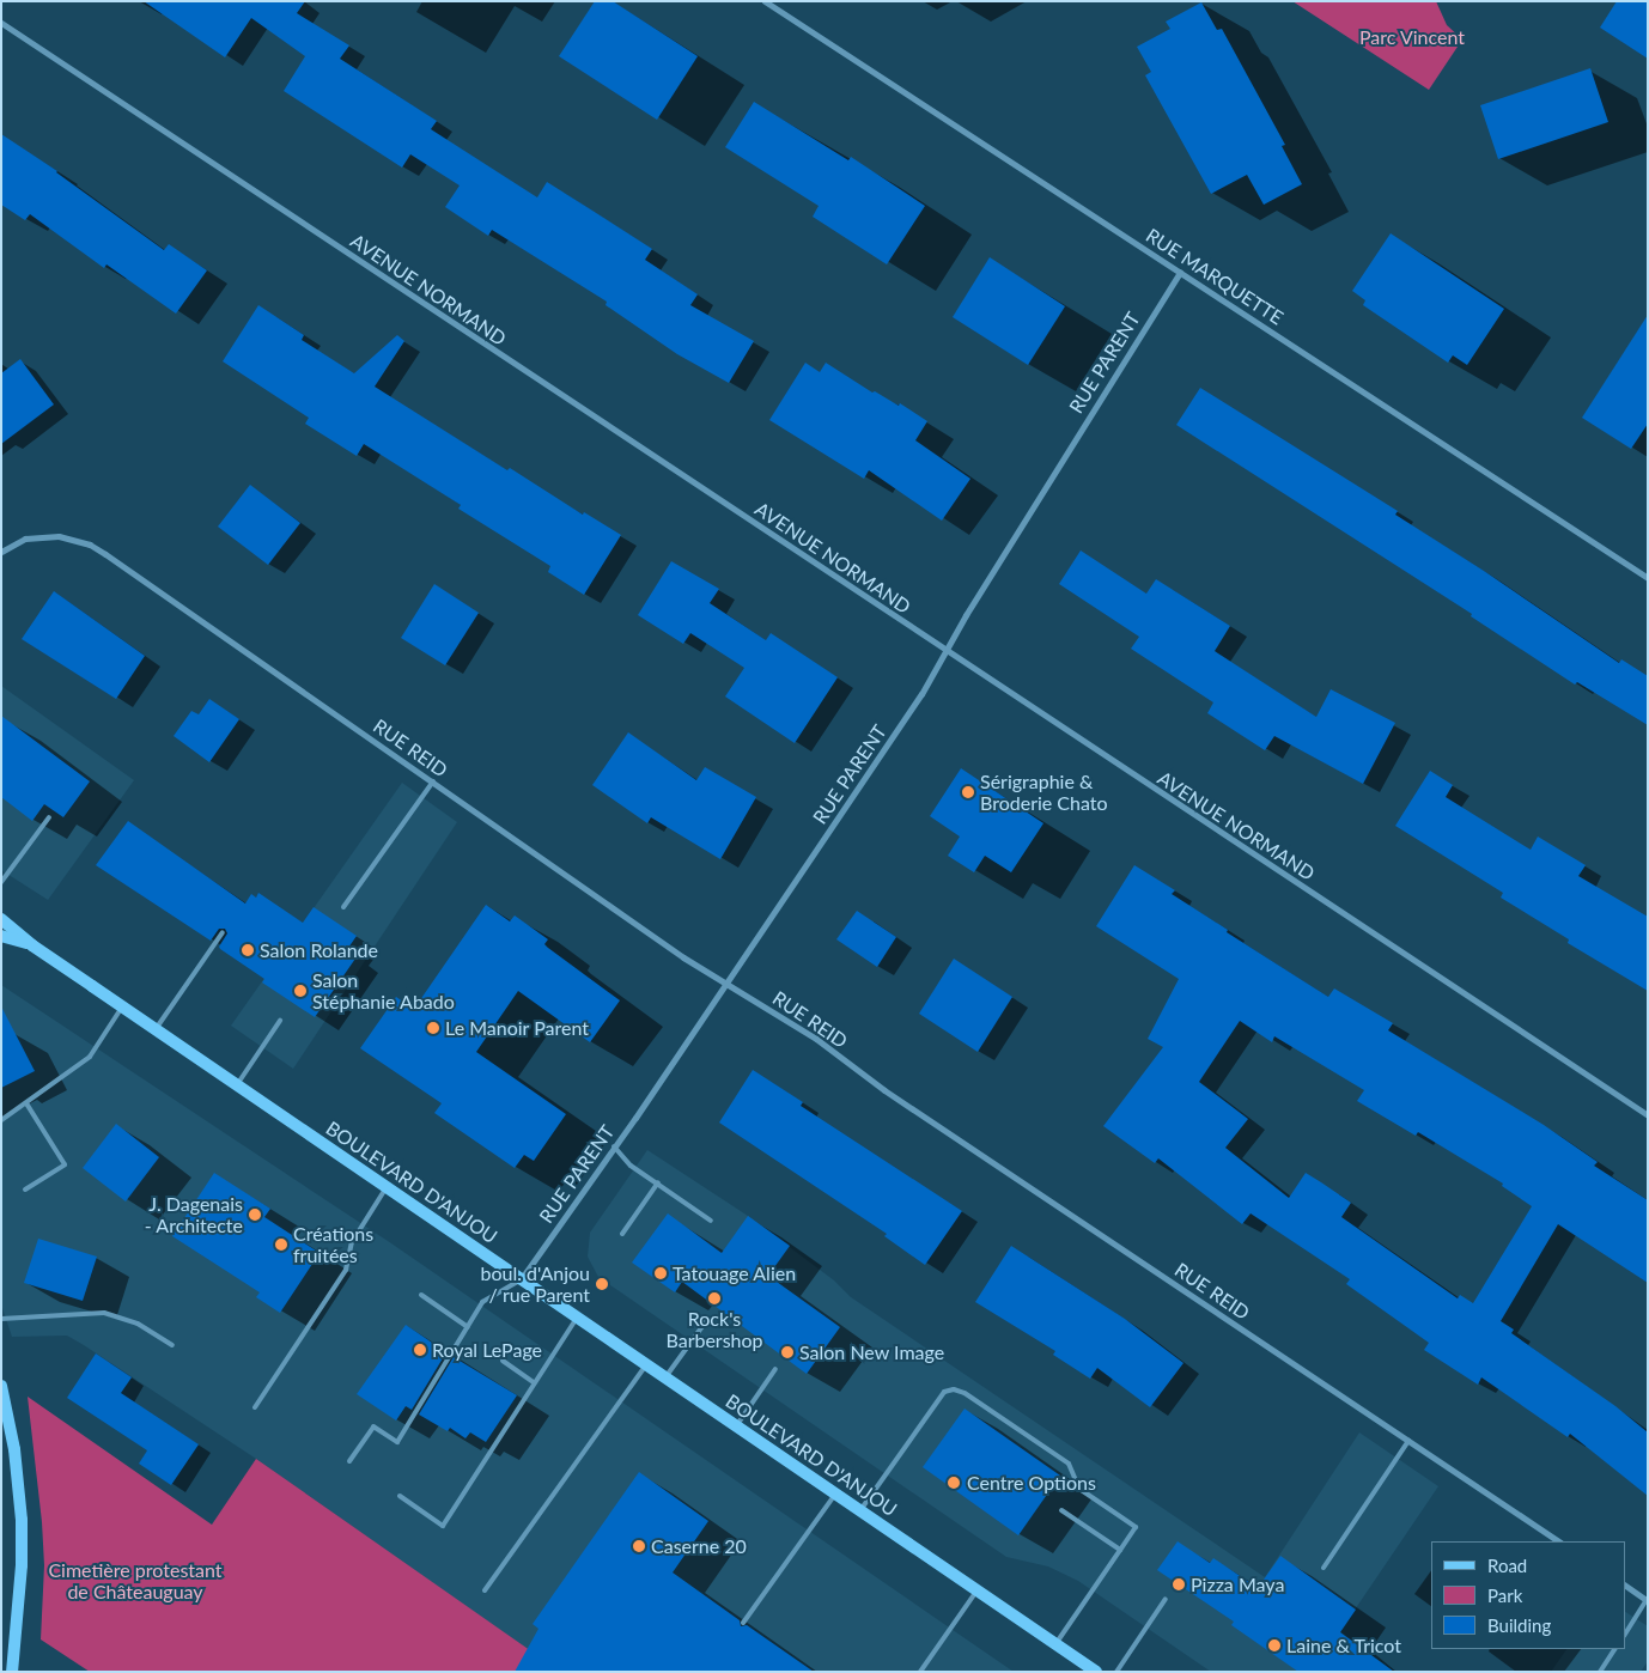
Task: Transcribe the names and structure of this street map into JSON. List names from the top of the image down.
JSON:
{
  "streets": {
    "street": [
      "RUE MARQUETTE",
      "AVENUE NORMAND",
      "RUE PARENT",
      "RUE REID",
      "BOULEVARD D'ANJOU"
    ]
  },
  "crossings": [
    ["RUE MARQUETTE", "RUE PARENT"],
    ["AVENUE NORMAND", "RUE PARENT"],
    ["RUE PARENT", "RUE REID"],
    ["RUE PARENT", "BOULEVARD D'ANJOU"]
  ],
  "parks": ["Parc Vincent", "Cimetière protestant de Châteauguay"],
  "places": [
    "Sérigraphie & Broderie Chato",
    "Salon Rolande",
    "Salon Stéphanie Abado",
    "Le Manoir Parent",
    "J. Dagenais - Architecte",
    "Créations fruitées",
    "Tatouage Alien",
    "boul. d'Anjou / rue Parent",
    "Rock's Barbershop",
    "Royal LePage",
    "Salon New Image",
    "Centre Options",
    "Caserne 20",
    "Pizza Maya",
    "Laine & Tricot"
  ],
  "legend": ["Road", "Park", "Building"]
}
